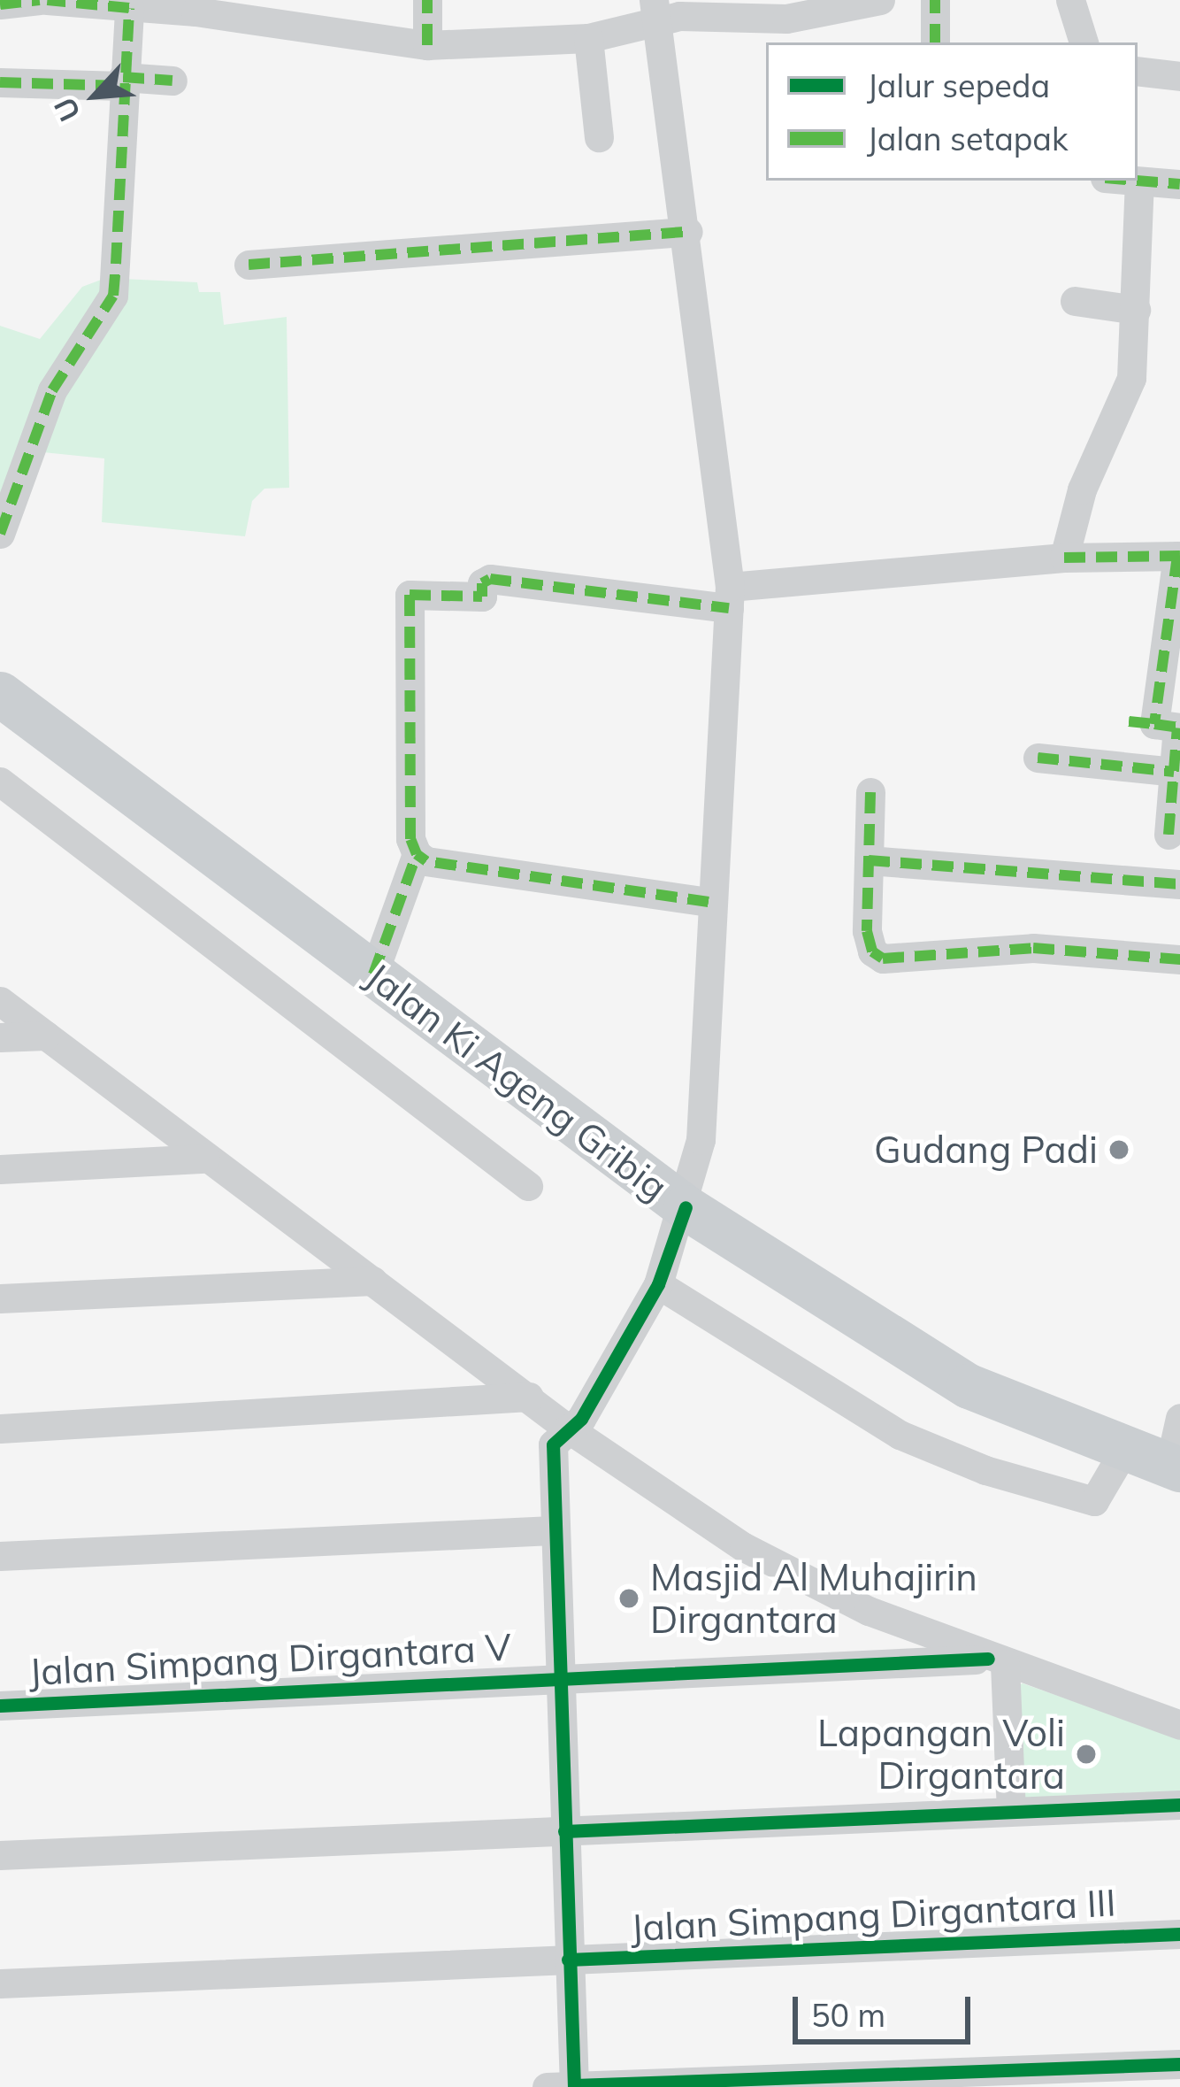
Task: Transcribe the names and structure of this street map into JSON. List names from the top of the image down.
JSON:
{
  "streets": {
    "main road": ["Jalan Ki Ageng Gribig"],
    "street": ["Jalan Simpang Dirgantara V", "Jalan Simpang Dirgantara III"]
  },
  "places": ["Gudang Padi", "Masjid Al Muhajirin Dirgantara", "Lapangan Voli Dirgantara"],
  "legend": ["Jalur sepeda", "Jalan setapak"],
  "scale_bar": "50 m",
  "north": "bottom left"
}
